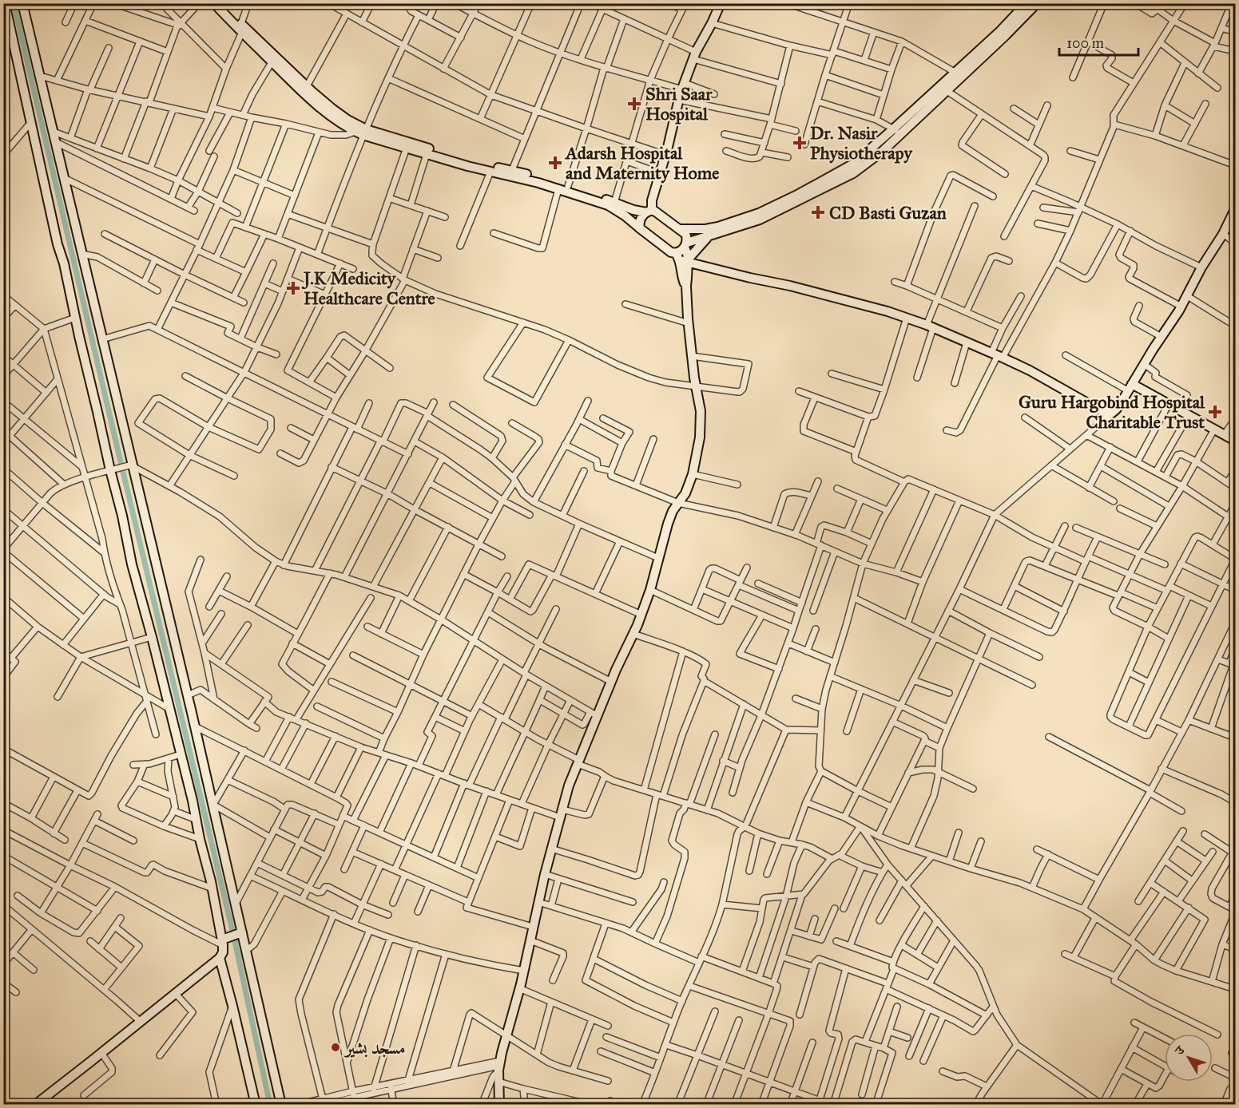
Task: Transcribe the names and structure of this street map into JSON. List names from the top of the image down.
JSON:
{
  "places": {
    "health": [
      "Shri Saar Hospital",
      "Dr. Nasir Physiotherapy",
      "Adarsh Hospital and Maternity Home",
      "CD Basti Guzan",
      "J.K Medicity Healthcare Centre",
      "Guru Hargobind Hospital Charitable Trust"
    ],
    "other": ["مسجد بشیر"]
  },
  "scale_bar": "100 m",
  "north": "top left"
}
